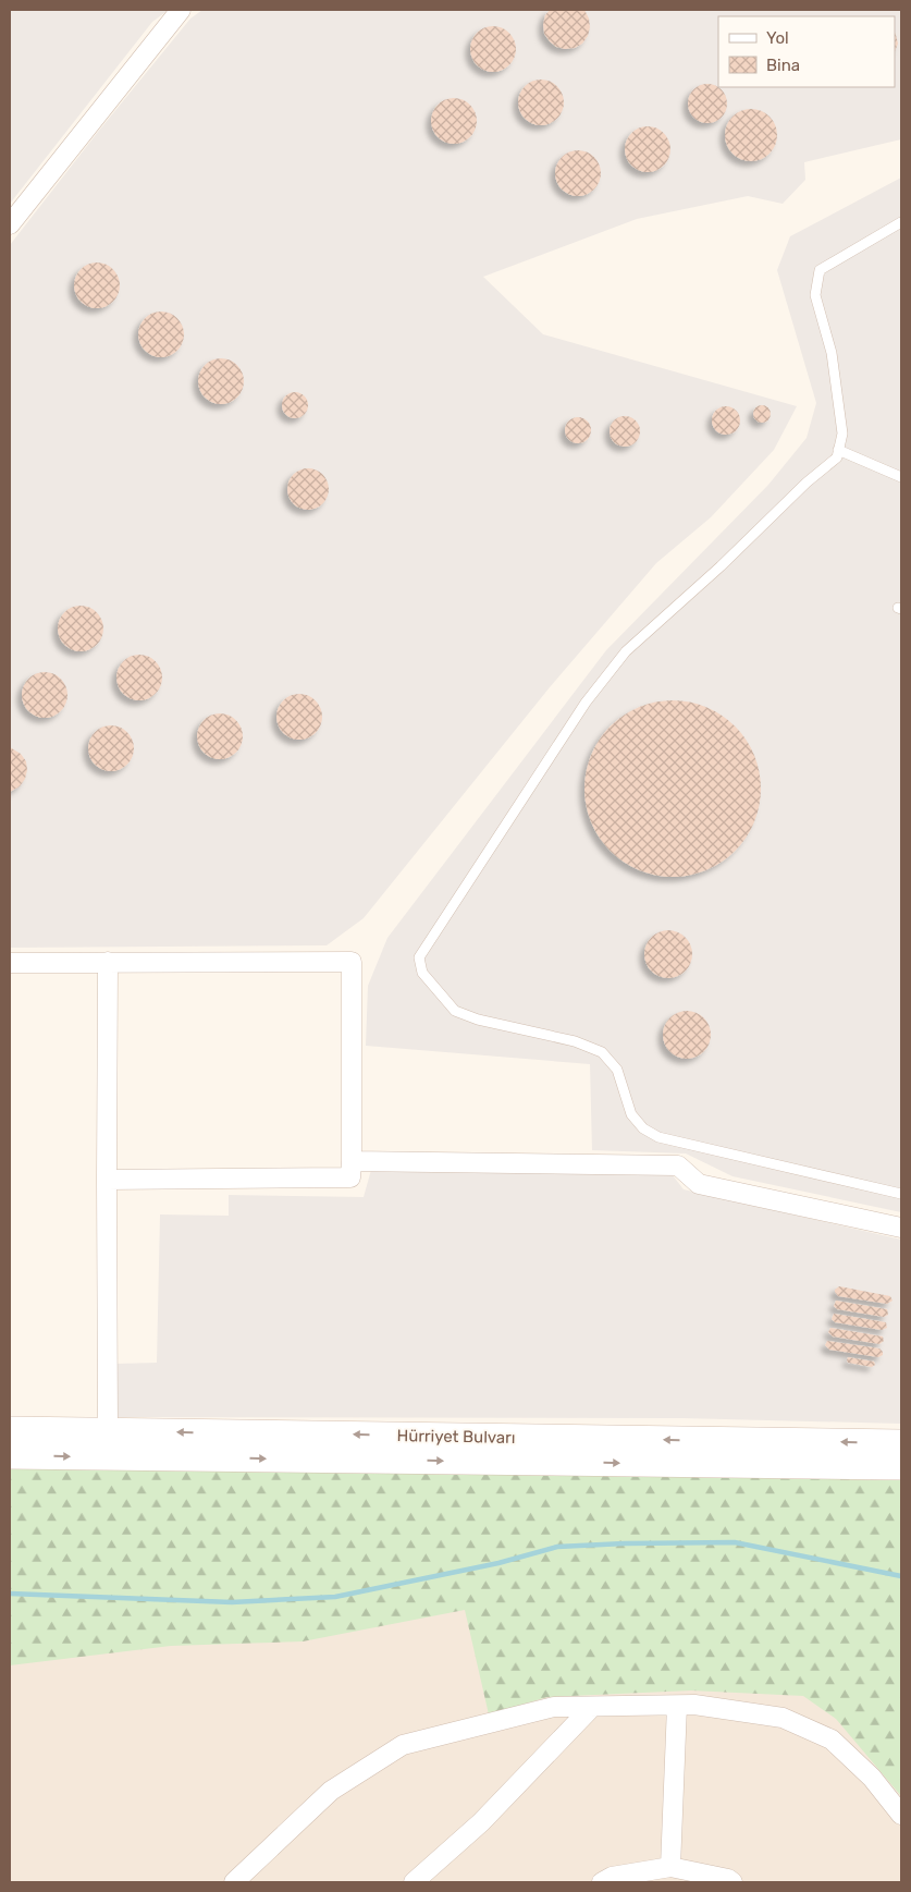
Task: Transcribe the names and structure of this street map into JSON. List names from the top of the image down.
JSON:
{
  "streets": {
    "main road": ["Hürriyet Bulvarı"]
  },
  "legend": ["Yol", "Bina"]
}
